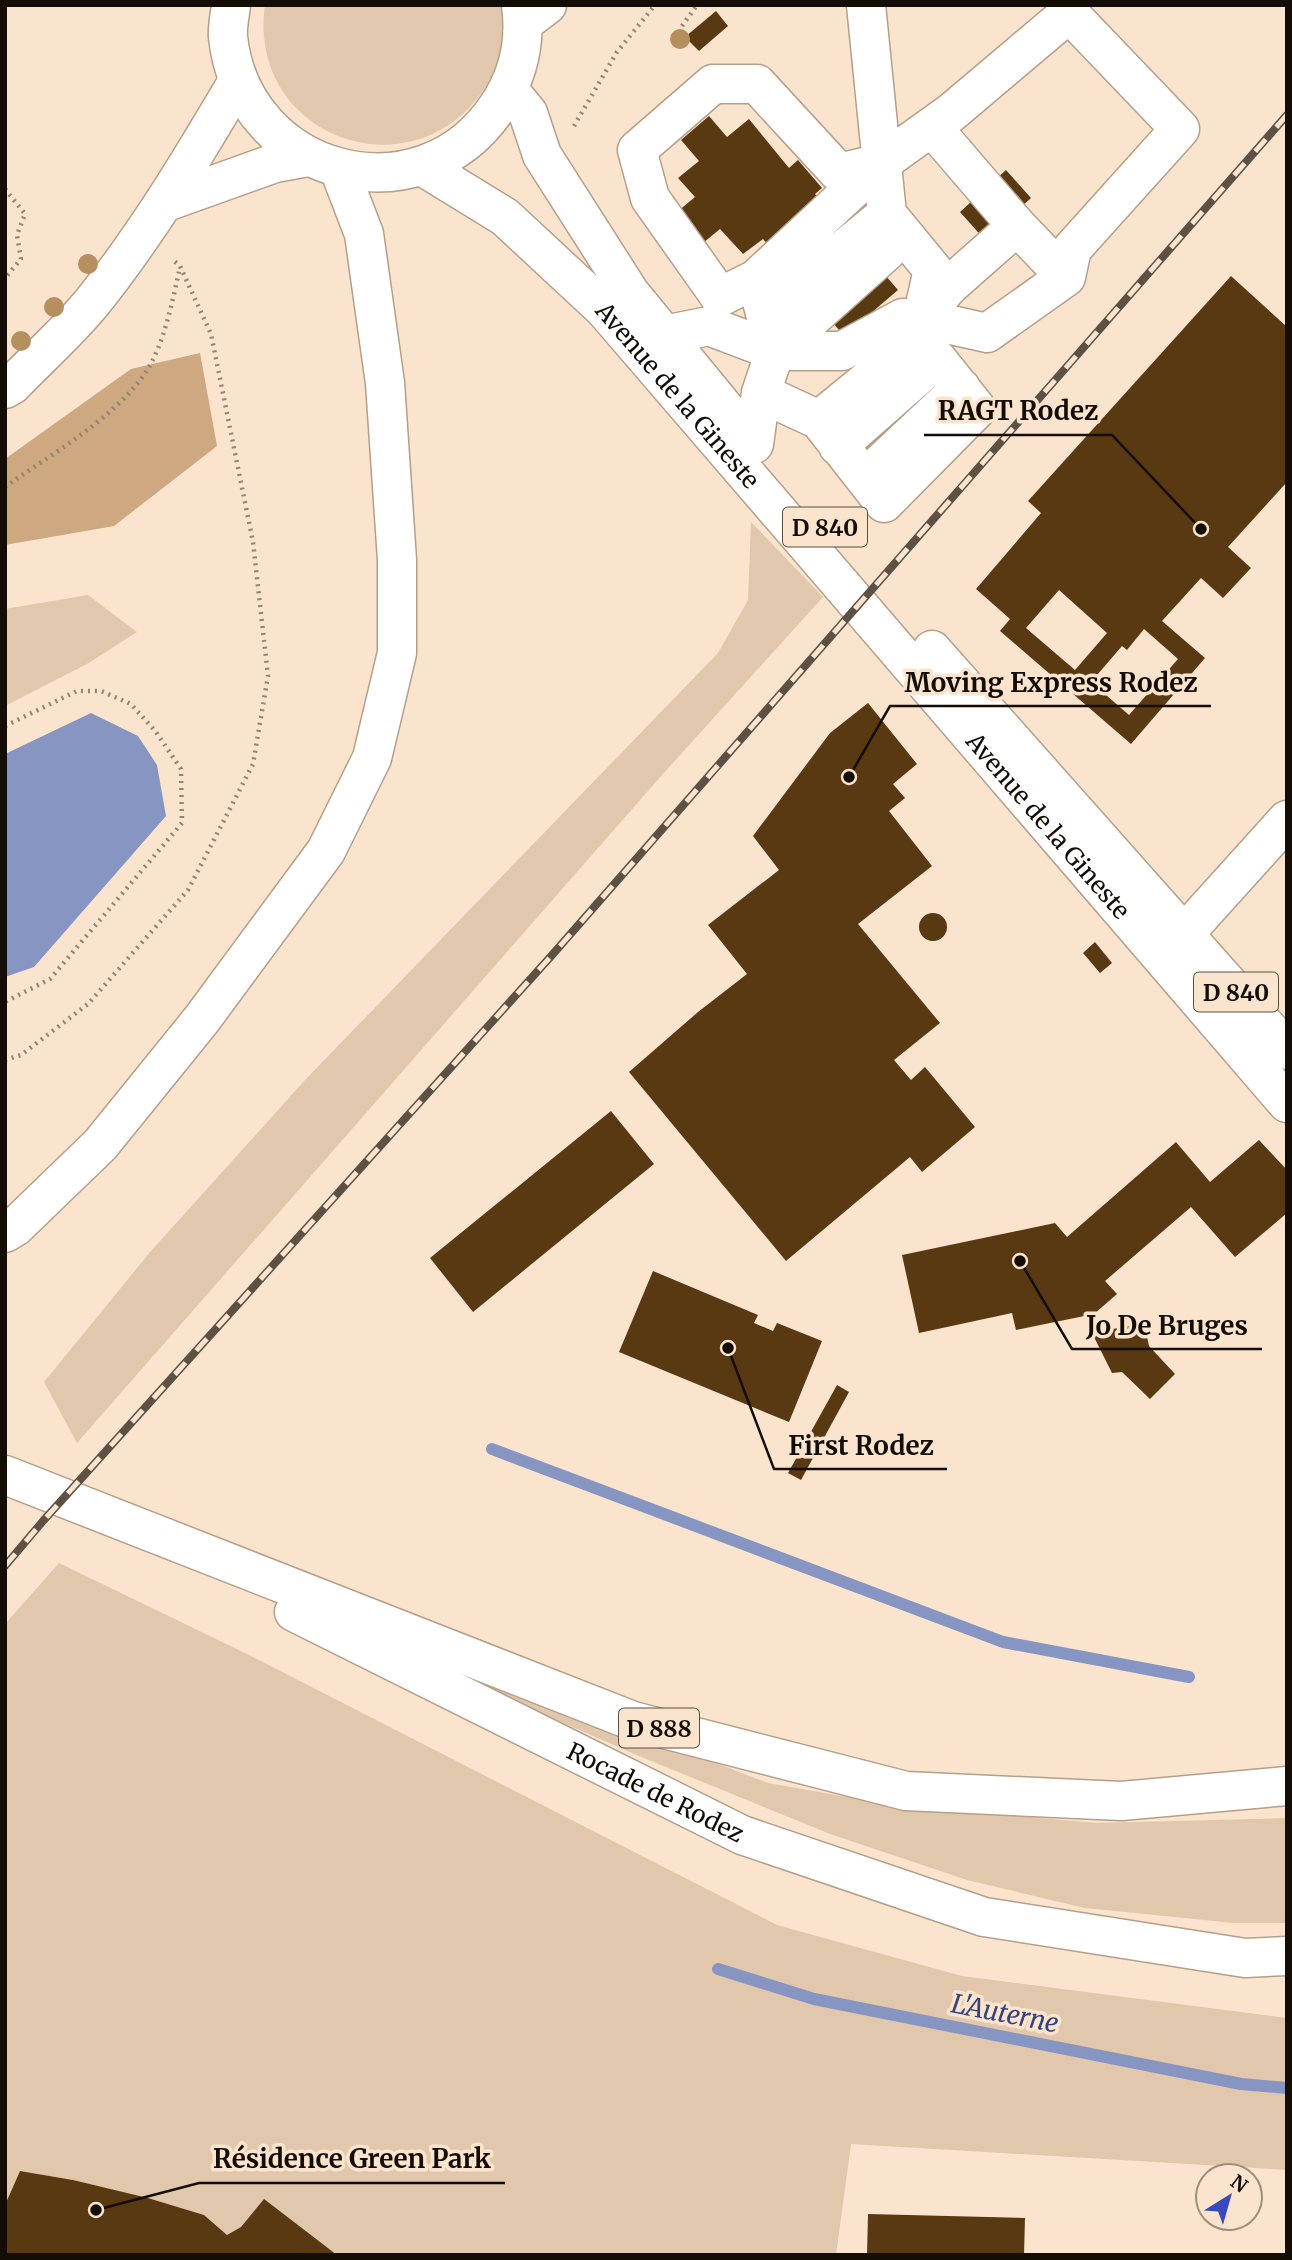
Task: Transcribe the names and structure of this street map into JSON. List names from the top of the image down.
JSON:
{
  "streets": {
    "main road": [
      "Avenue de la Gineste",
      "D 840",
      "D 888",
      "Rocade de Rodez"
    ]
  },
  "water": ["L'Auterne"],
  "places": [
    "RAGT Rodez",
    "Moving Express Rodez",
    "Jo De Bruges",
    "First Rodez",
    "Résidence Green Park"
  ],
  "north": "top right"
}
